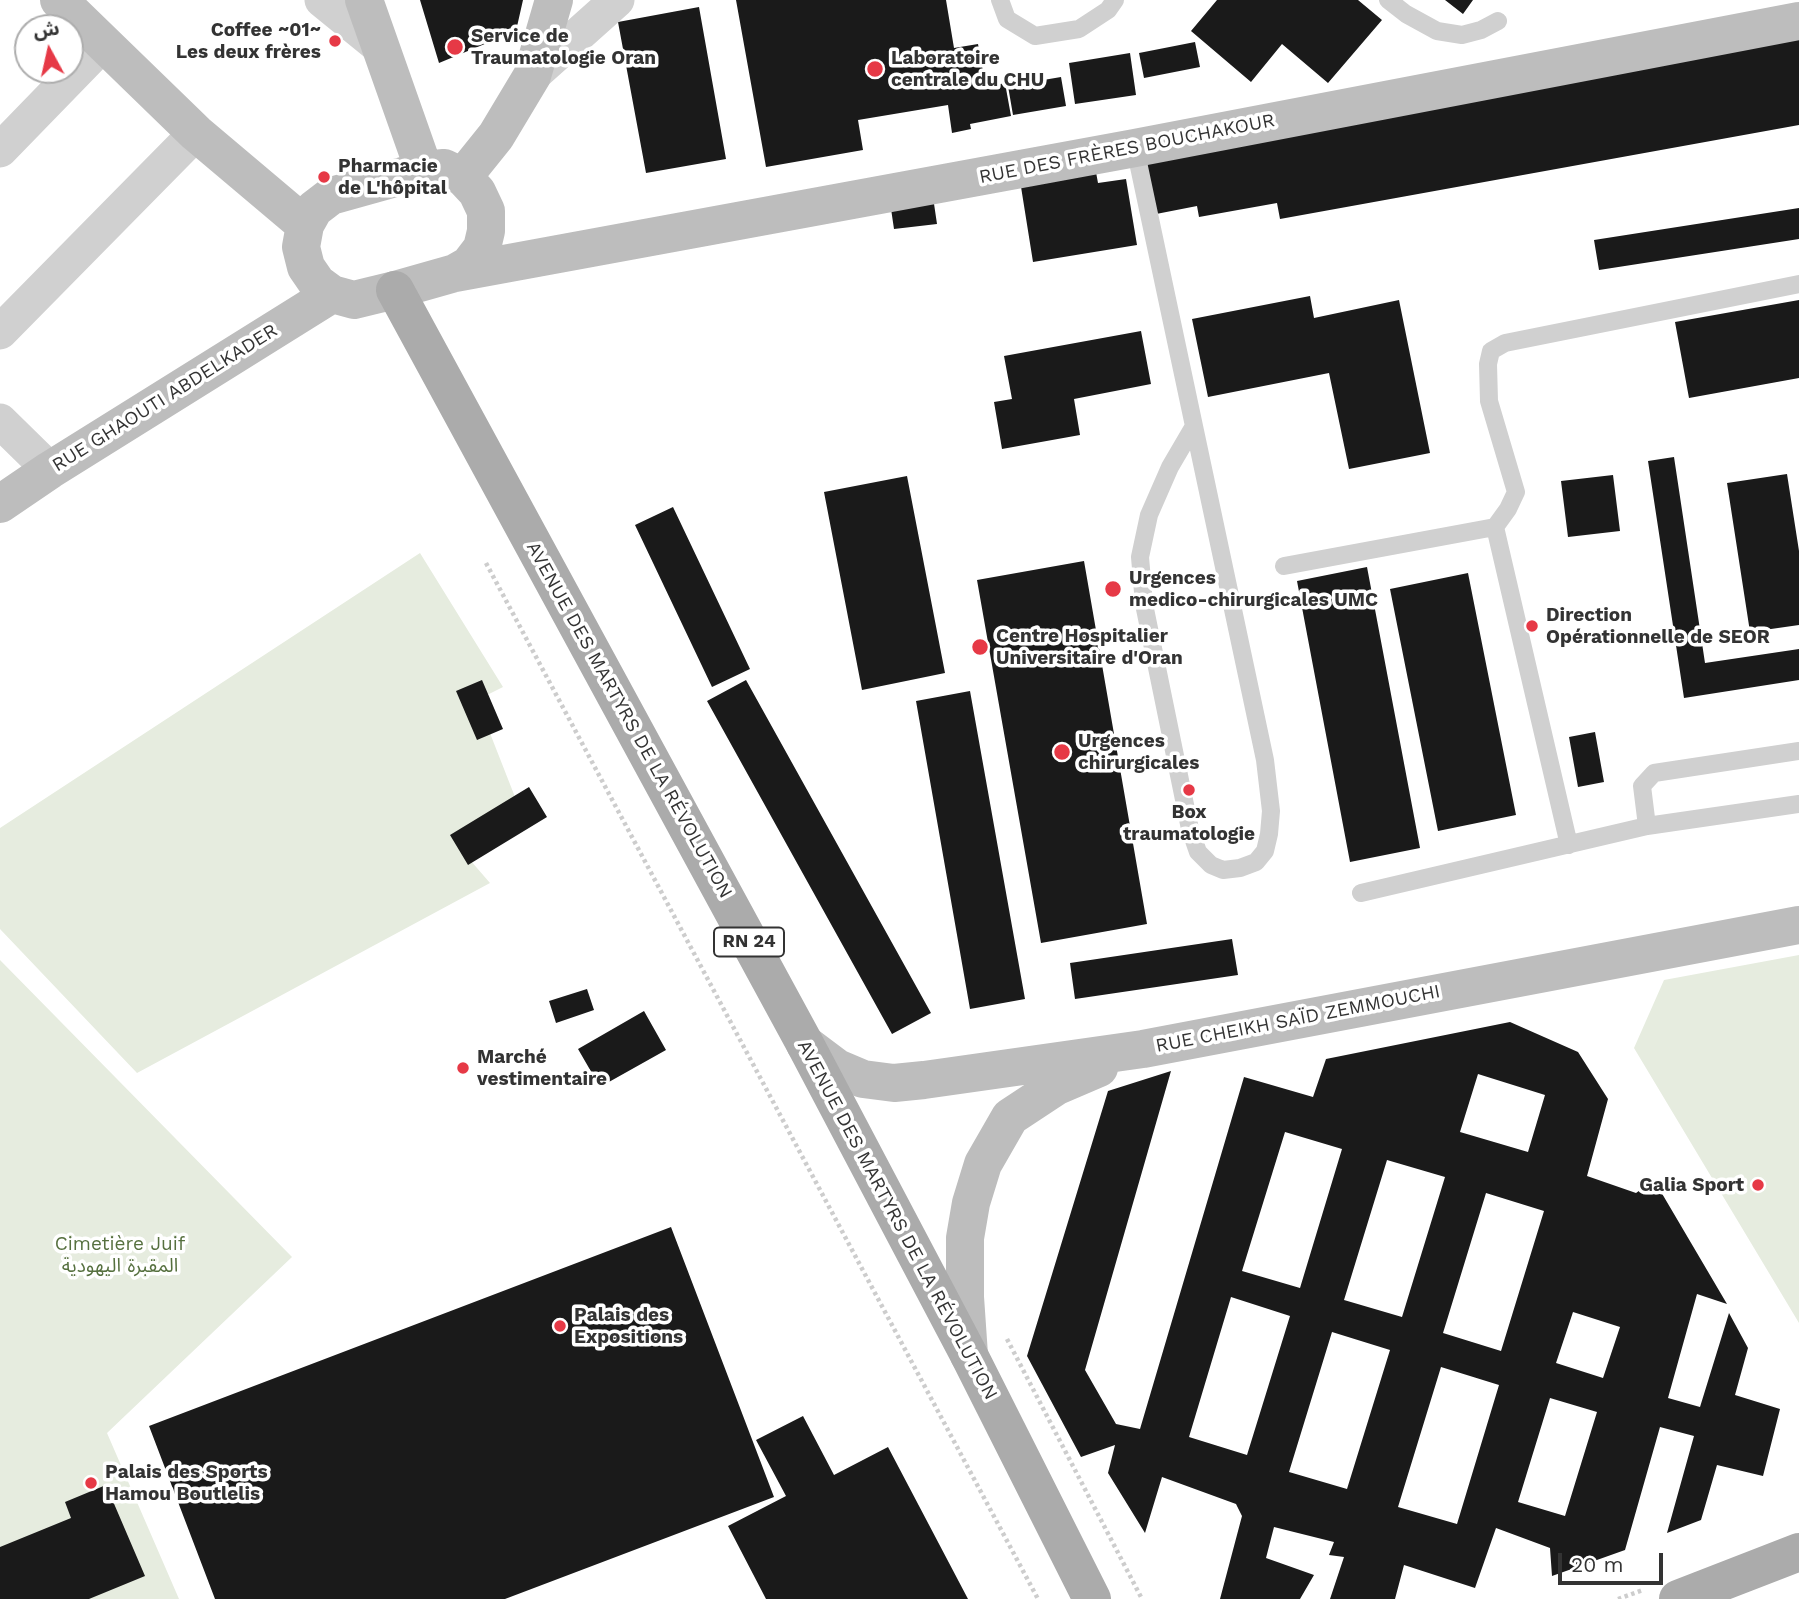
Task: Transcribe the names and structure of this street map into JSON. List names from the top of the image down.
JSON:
{
  "streets": {
    "main road": ["AVENUE DES MARTYRS DE LA RÉVOLUTION", "RN 24"],
    "street": ["RUE DES FRÈRES BOUCHAKOUR", "RUE GHAOUTI ABDELKADER", "RUE CHEIKH SAÏD ZEMMOUCHI"]
  },
  "crossings": [
    ["RUE DES FRÈRES BOUCHAKOUR", "RUE GHAOUTI ABDELKADER"],
    ["RUE DES FRÈRES BOUCHAKOUR", "AVENUE DES MARTYRS DE LA RÉVOLUTION"],
    ["RUE GHAOUTI ABDELKADER", "AVENUE DES MARTYRS DE LA RÉVOLUTION"],
    ["AVENUE DES MARTYRS DE LA RÉVOLUTION", "RUE CHEIKH SAÏD ZEMMOUCHI"]
  ],
  "parks": ["Cimetière Juif المقبرة اليهودية"],
  "places": [
    "Coffee ~01~ Les deux frères",
    "Service de Traumatologie Oran",
    "Laboratoire centrale du CHU",
    "Pharmacie de L'hôpital",
    "Urgences medico-chirurgicales UMC",
    "Direction Opérationnelle de SEOR",
    "Centre Hospitalier Universitaire d'Oran",
    "Urgences chirurgicales",
    "Box traumatologie",
    "Marché vestimentaire",
    "Galia Sport",
    "Palais des Expositions",
    "Palais des Sports Hamou Boutlelis"
  ],
  "scale_bar": "20 m",
  "north": "top"
}
